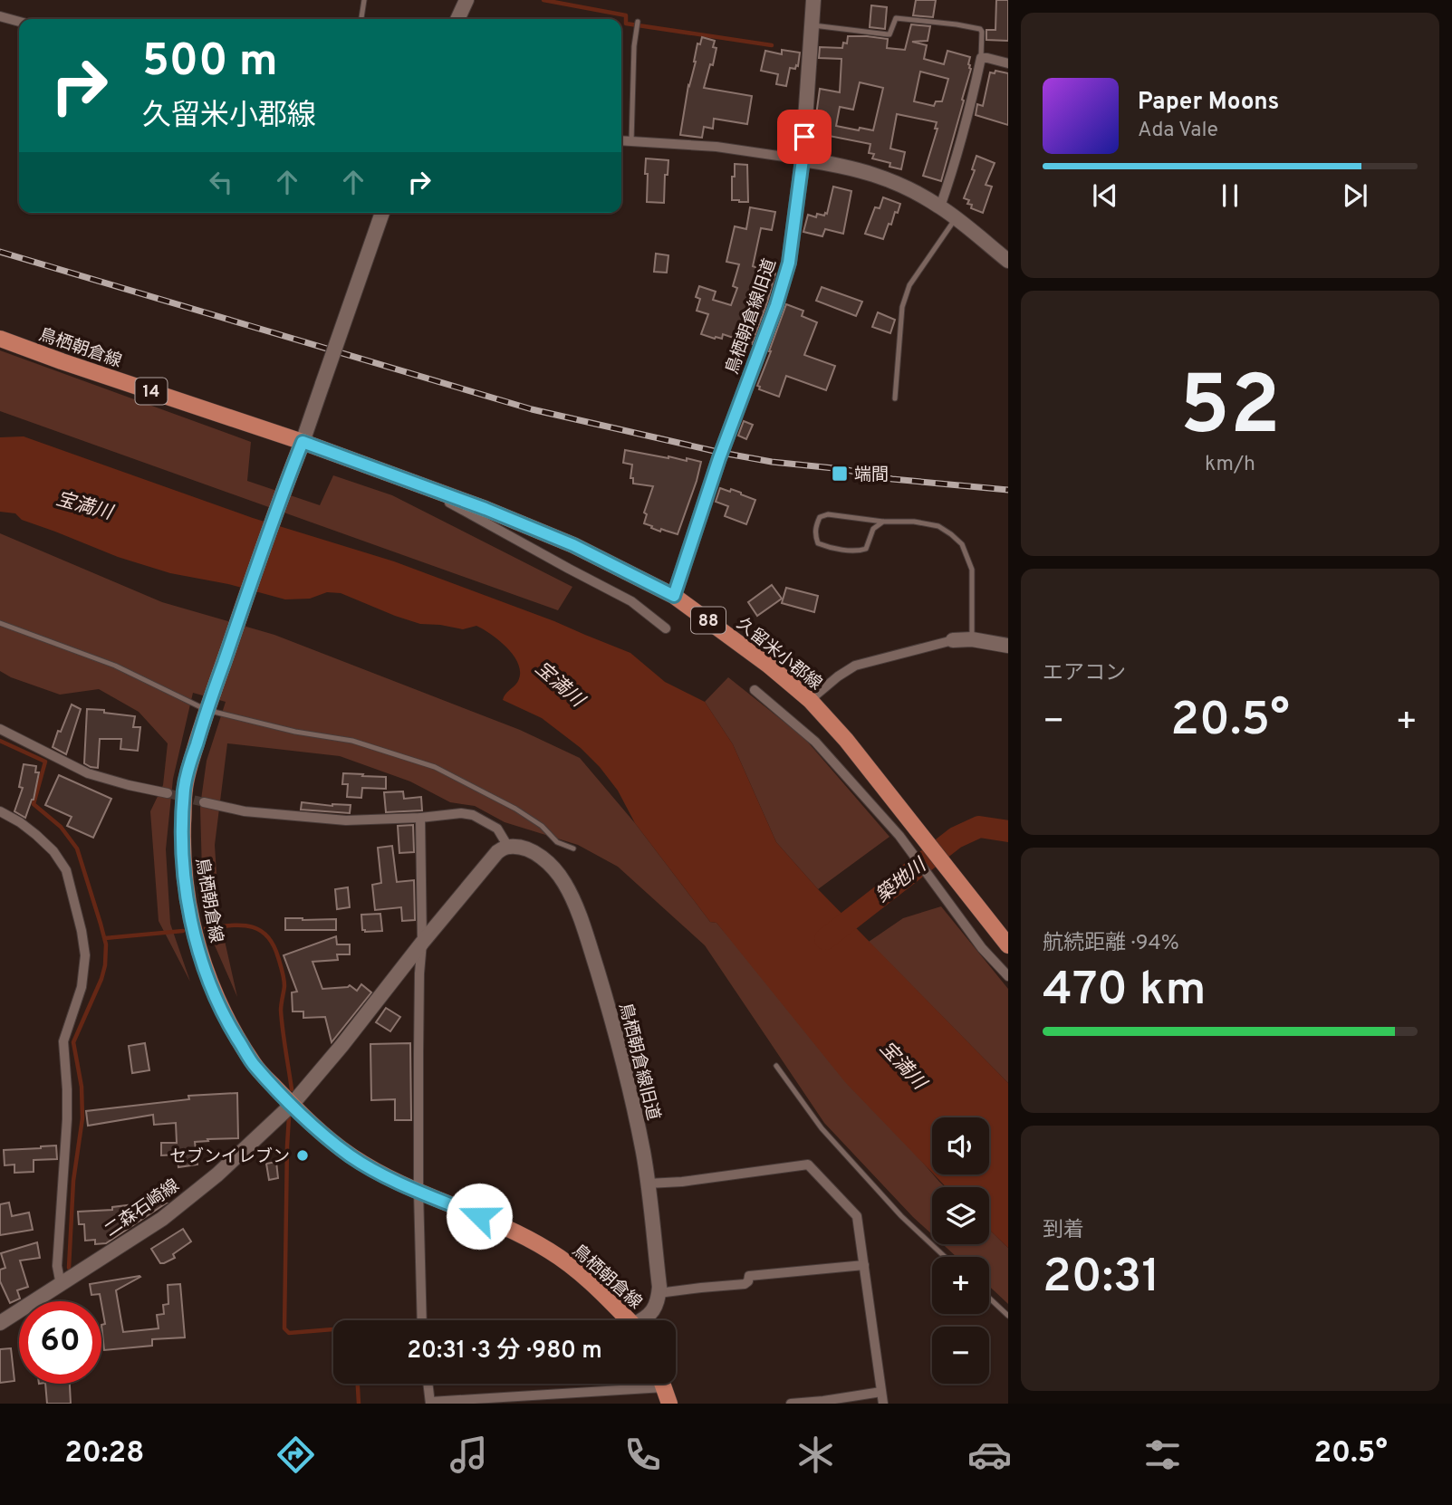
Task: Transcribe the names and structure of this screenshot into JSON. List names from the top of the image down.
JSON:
{
  "streets": {
    "main road": [
      "鳥栖朝倉線",
      "14",
      "88",
      "久留米小郡線"
    ],
    "street": ["鳥栖朝倉線旧道", "二森石崎線"]
  },
  "crossings": [
    ["鳥栖朝倉線旧道", "久留米小郡線"],
    ["鳥栖朝倉線旧道", "二森石崎線"],
    ["鳥栖朝倉線", "久留米小郡線"],
    ["鳥栖朝倉線", "二森石崎線"]
  ],
  "water": ["宝満川", "築地川"],
  "places": {
    "transit": ["端間"],
    "other": ["セブンイレブン"]
  },
  "page": {
    "turn": ["500 m", "久留米小郡線"],
    "song": ["Paper Moons", "Ada Vale"],
    "tile": [
      ["52", "km/h"],
      "エアコン",
      ["航続距離 · 94%", "470 km"],
      ["到着", "20:31"]
    ],
    "heat": ["−", "20.5°", "+"],
    "map_buttons": ["+", "−"],
    "limit": "60",
    "trip": "20:31 · 3 分 · 980 m",
    "tabs": ["20:28", "20.5°"]
  }
}
